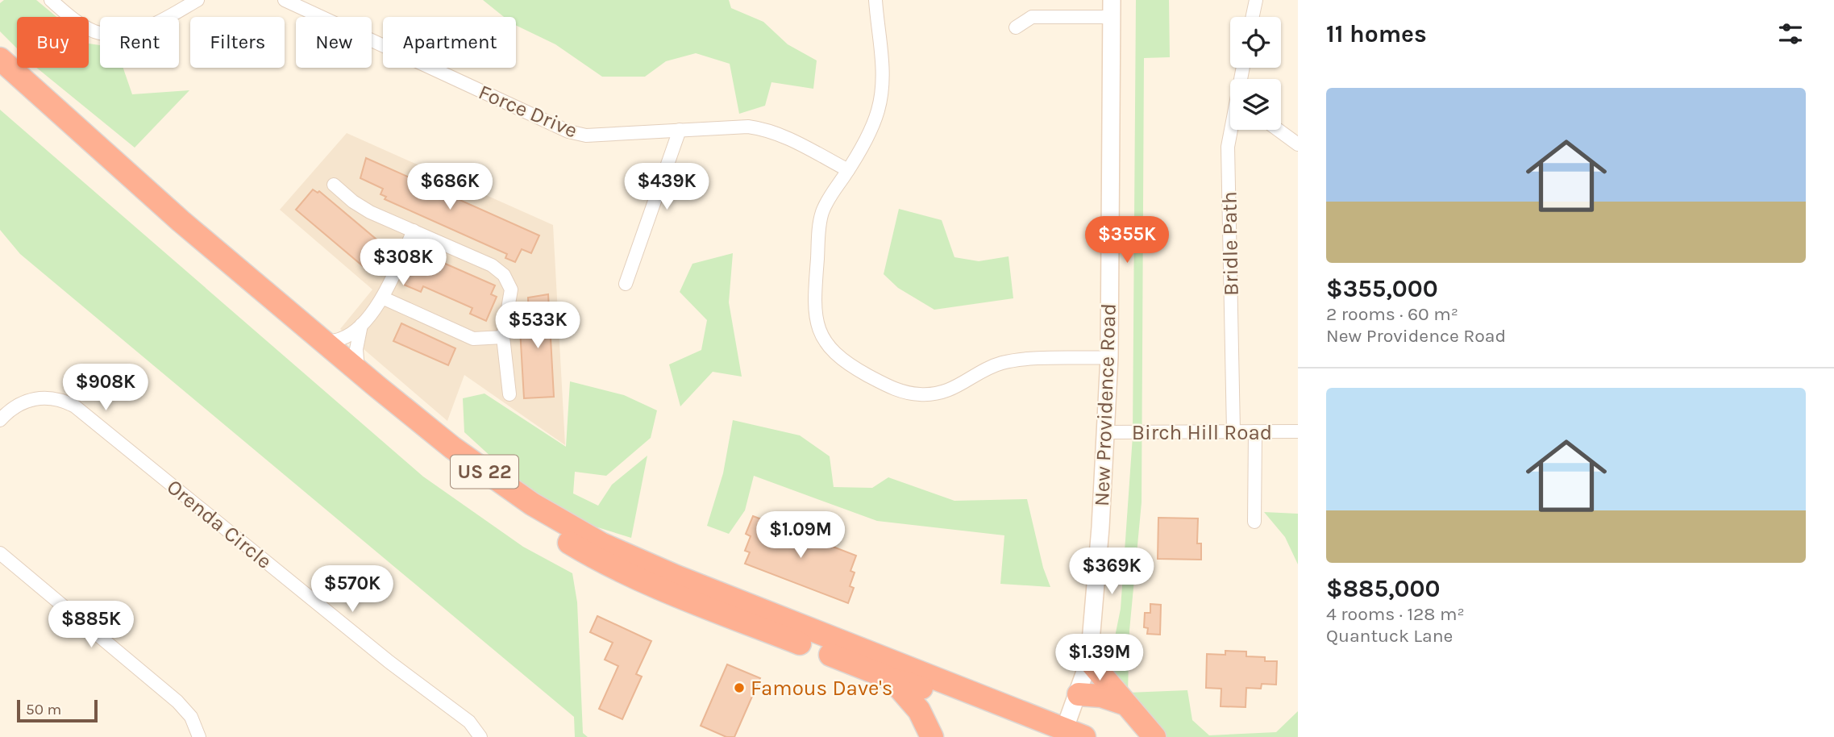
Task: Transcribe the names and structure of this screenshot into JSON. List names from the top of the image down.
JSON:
{
  "streets": {
    "highway": ["US 22"],
    "street": [
      "Force Drive",
      "Bridle Path",
      "New Providence Road",
      "Birch Hill Road",
      "Orenda Circle"
    ]
  },
  "crossings": [
    ["Bridle Path", "Birch Hill Road"],
    ["New Providence Road", "Birch Hill Road"],
    ["New Providence Road", "US 22"]
  ],
  "places": ["Famous Dave's"],
  "scale_bar": "50 m",
  "page": {
    "heading": "11 homes",
    "chip": [
      "Buy",
      "Rent",
      "Filters",
      "New",
      "Apartment"
    ],
    "list": [
      {
        "name": "$355,000",
        "note": "2 rooms · 60 m² · New Providence Road"
      },
      {
        "name": "$885,000",
        "note": "4 rooms · 128 m² · Quantuck Lane"
      }
    ],
    "price": [
      "$686K",
      "$439K",
      "$355K",
      "$308K",
      "$533K",
      "$908K",
      "$1.09M",
      "$369K",
      "$570K",
      "$885K",
      "$1.39M"
    ],
    "scale": "50 m"
  }
}
